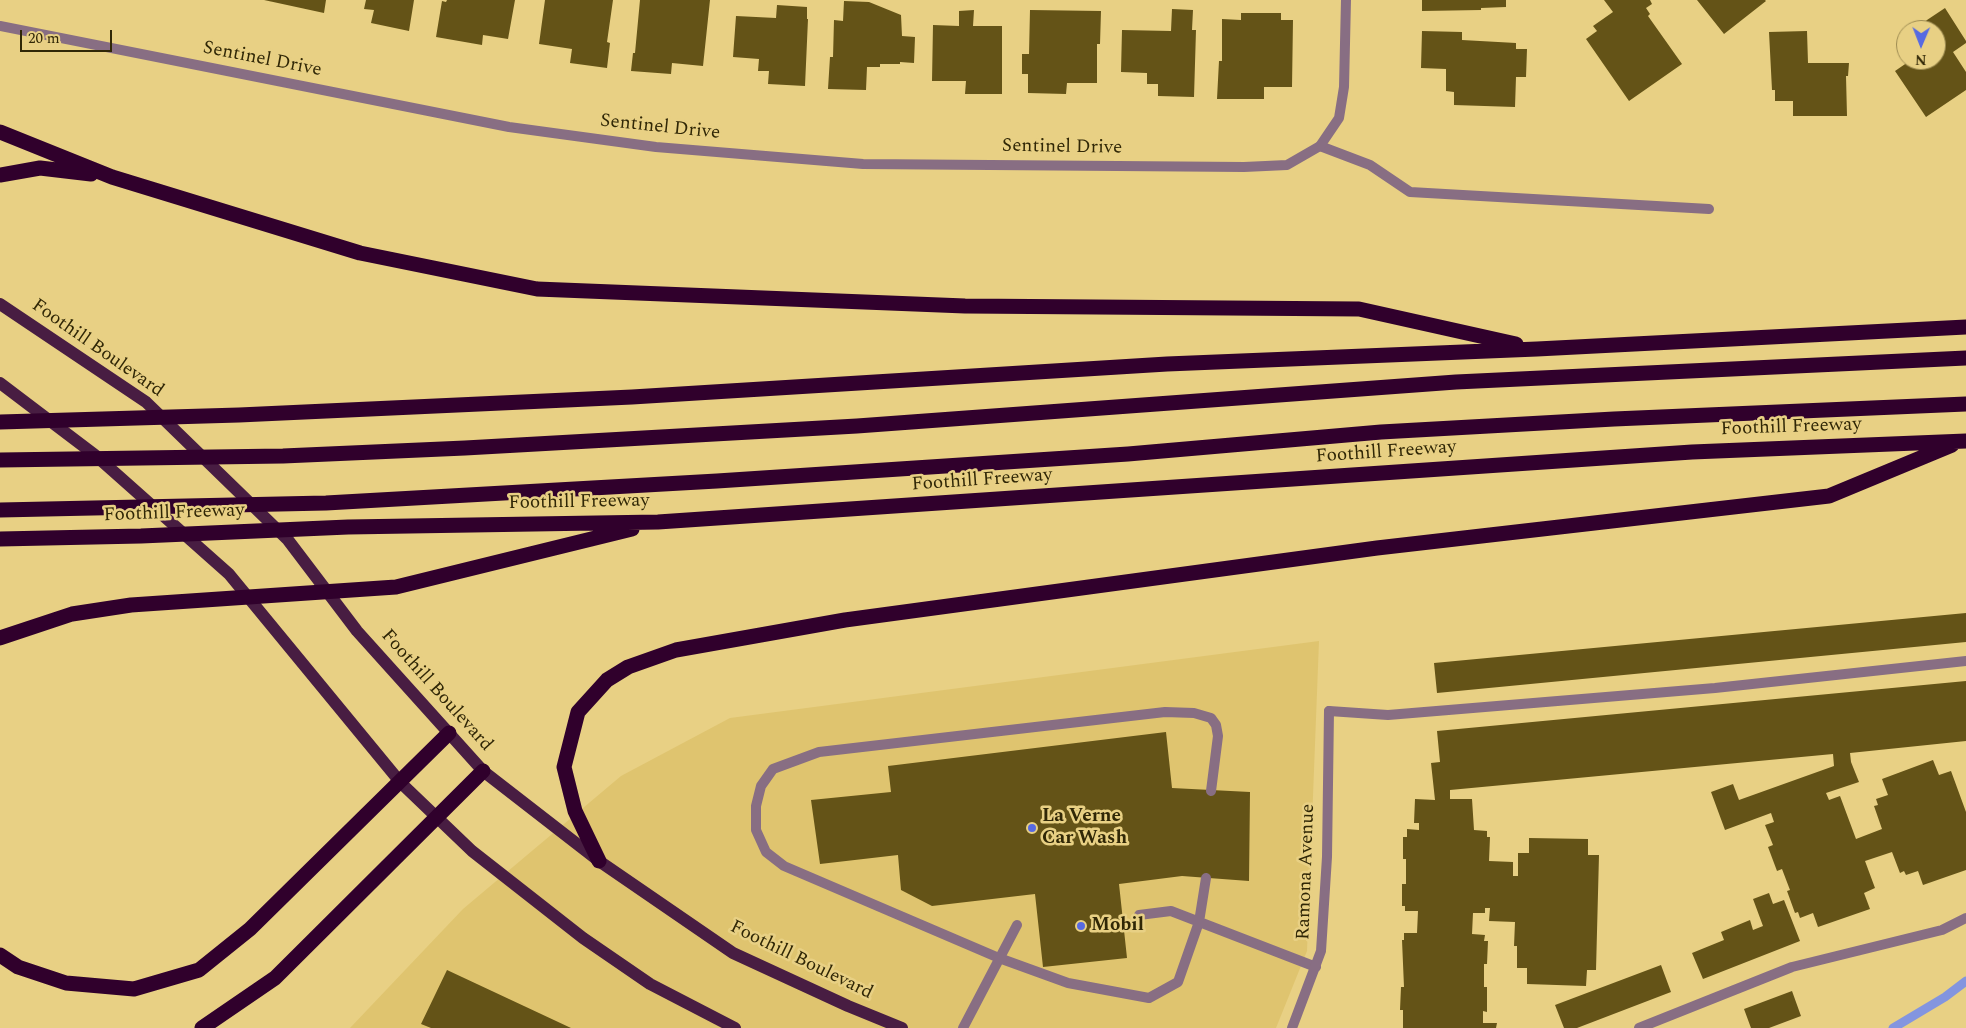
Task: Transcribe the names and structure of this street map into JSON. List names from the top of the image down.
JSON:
{
  "streets": {
    "highway": ["Foothill Freeway"],
    "main road": ["Foothill Boulevard"],
    "street": ["Sentinel Drive", "Ramona Avenue"]
  },
  "places": ["La Verne Car Wash", "Mobil"],
  "scale_bar": "20 m",
  "north": "bottom"
}
